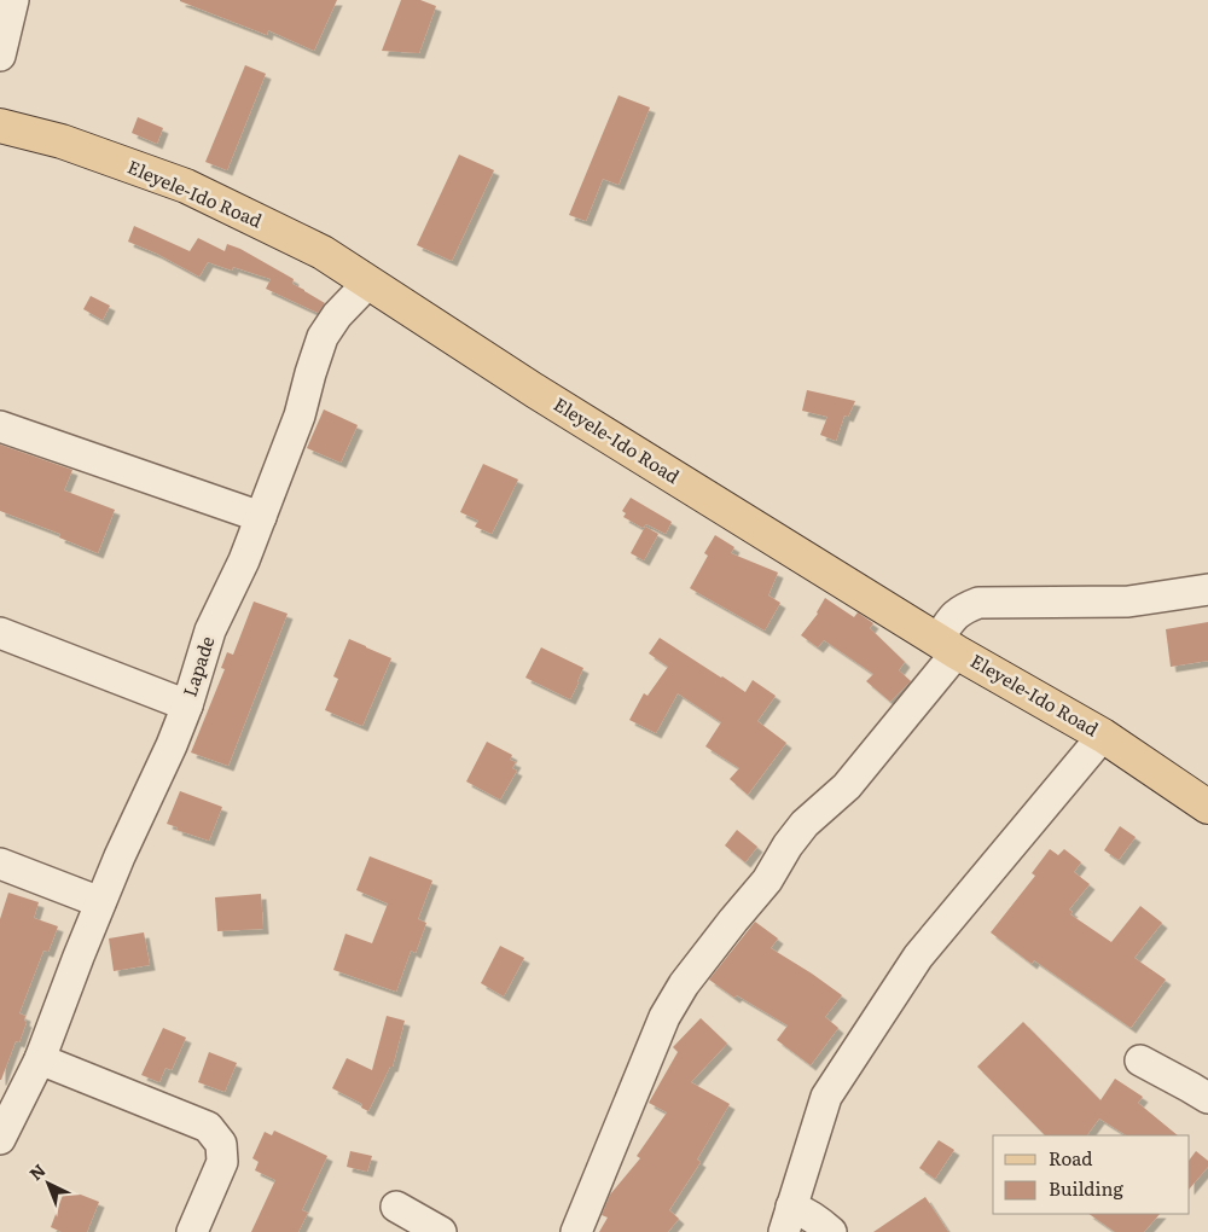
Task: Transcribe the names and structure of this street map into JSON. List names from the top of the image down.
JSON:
{
  "streets": {
    "main road": ["Eleyele-Ido Road"],
    "street": ["Lapade"]
  },
  "crossings": [
    ["Eleyele-Ido Road", "Lapade"]
  ],
  "legend": ["Road", "Building"],
  "north": "top left"
}
